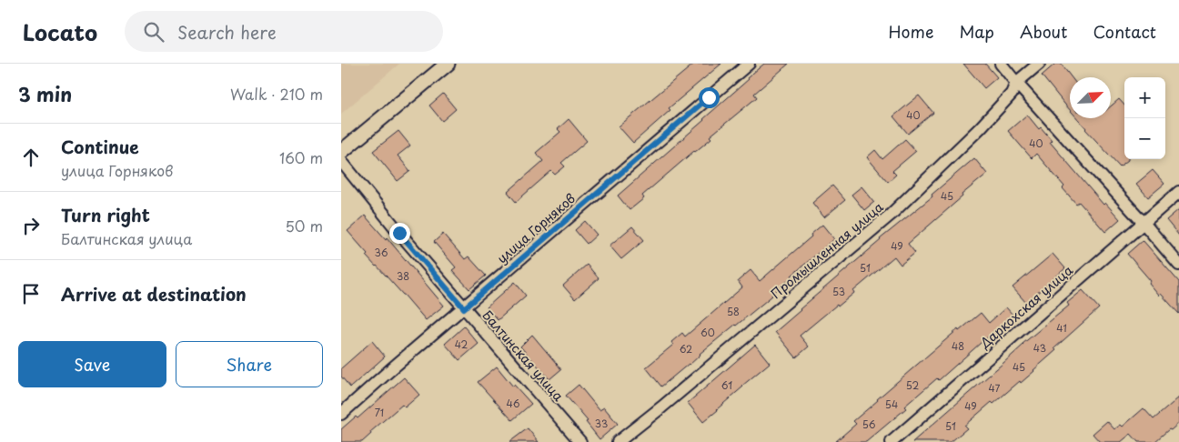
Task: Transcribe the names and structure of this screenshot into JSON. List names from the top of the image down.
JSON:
{
  "streets": {
    "street": [
      "улица Горняков",
      "Промышленная улица",
      "Даркохская улица",
      "Балтинская улица"
    ]
  },
  "crossings": [
    ["улица Горняков", "Балтинская улица"]
  ],
  "house_numbers": [
    "40",
    "40",
    "45",
    "49",
    "36",
    "51",
    "38",
    "53",
    "58",
    "41",
    "60",
    "42",
    "48",
    "43",
    "62",
    "45",
    "61",
    "52",
    "47",
    "46",
    "54",
    "49",
    "71",
    "33",
    "56",
    "51"
  ],
  "north": "top right",
  "page": {
    "header": "Locato",
    "search": "Search here",
    "nav": [
      "Home",
      "Map",
      "About",
      "Contact"
    ],
    "heading": ["3 min", "Walk · 210 m"],
    "map_buttons": ["+", "−"],
    "list": [
      ["Continue", "улица Горняков", "160 m"],
      ["Turn right", "Балтинская улица", "50 m"],
      "Arrive at destination"
    ],
    "buttons": ["Save", "Share"]
  }
}
